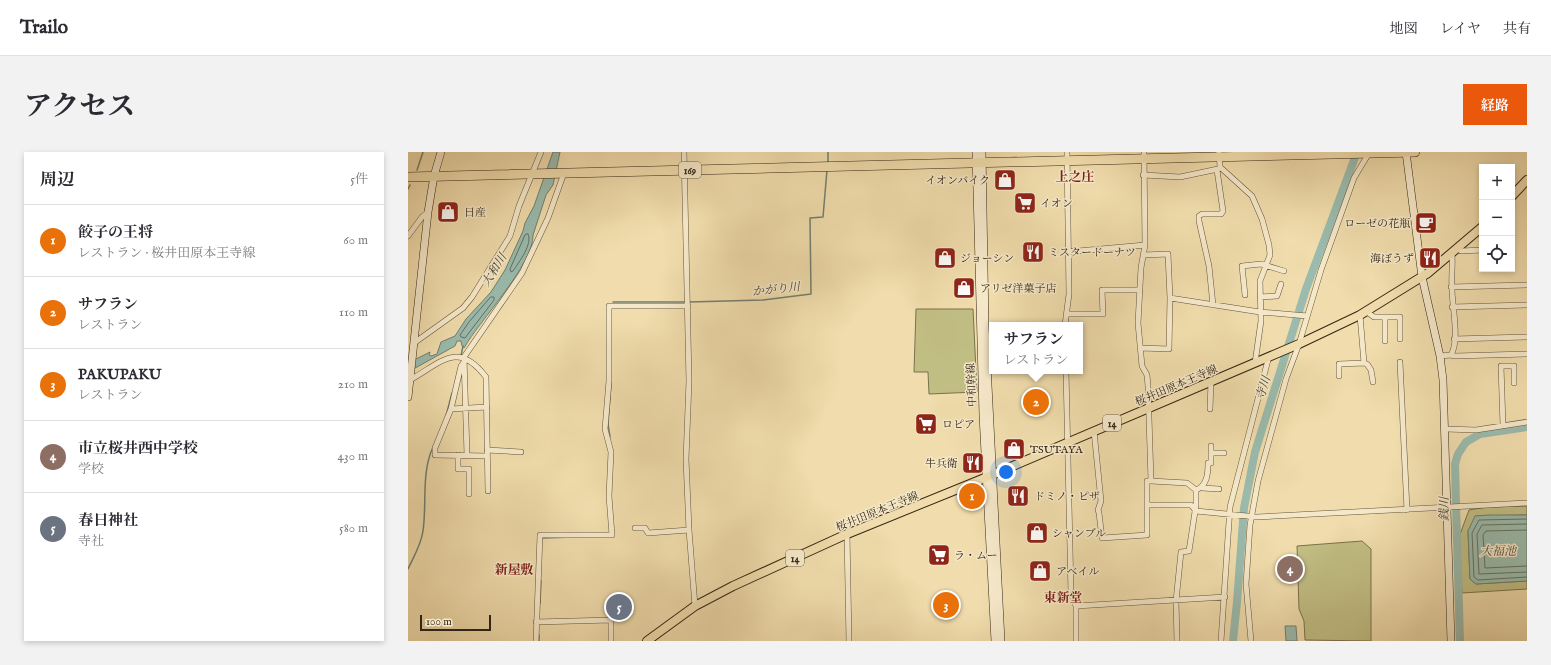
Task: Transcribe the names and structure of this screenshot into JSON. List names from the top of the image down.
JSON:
{
  "streets": {
    "highway": ["169"],
    "main road": ["桜井田原本王寺線", "14"],
    "street": ["中和幹線"]
  },
  "crossings": [
    ["169", "中和幹線"],
    ["中和幹線", "桜井田原本王寺線"]
  ],
  "districts": ["上之庄", "新屋敷", "東新堂"],
  "water": [
    "大和川",
    "かがり川",
    "寺川",
    "銭川",
    "大福池"
  ],
  "places": {
    "shop": [
      "イオンバイク",
      "日産",
      "ジョーシン",
      "アリゼ洋菓子店",
      "TSUTAYA",
      "シャンブル",
      "アベイル"
    ],
    "supermarket": ["イオン", "ロピア", "ラ・ムー"],
    "cafe": ["ローゼの花瓶"],
    "restaurant": [
      "ミスタードーナツ",
      "海ぼうず",
      "牛兵衛",
      "ドミノ・ピザ"
    ]
  },
  "scale_bar": "100 m",
  "page": {
    "header": "Trailo",
    "nav": ["地図", "レイヤ", "共有"],
    "title": "アクセス",
    "buttons": "経路",
    "heading": ["周辺", "5件"],
    "map_buttons": ["+", "−"],
    "list": [
      {
        "mark": "1",
        "name": "餃子の王将",
        "note": "レストラン · 桜井田原本王寺線",
        "value": "60 m"
      },
      {
        "mark": "2",
        "name": "サフラン",
        "note": "レストラン",
        "value": "110 m"
      },
      {
        "mark": "3",
        "name": "PAKUPAKU",
        "note": "レストラン",
        "value": "210 m"
      },
      {
        "mark": "4",
        "name": "市立桜井西中学校",
        "note": "学校",
        "value": "430 m"
      },
      {
        "mark": "5",
        "name": "春日神社",
        "note": "寺社",
        "value": "580 m"
      }
    ],
    "popup": ["サフラン", "レストラン"],
    "pins": [
      "2",
      "1",
      "4",
      "3",
      "5"
    ],
    "scale": "100 m"
  }
}
